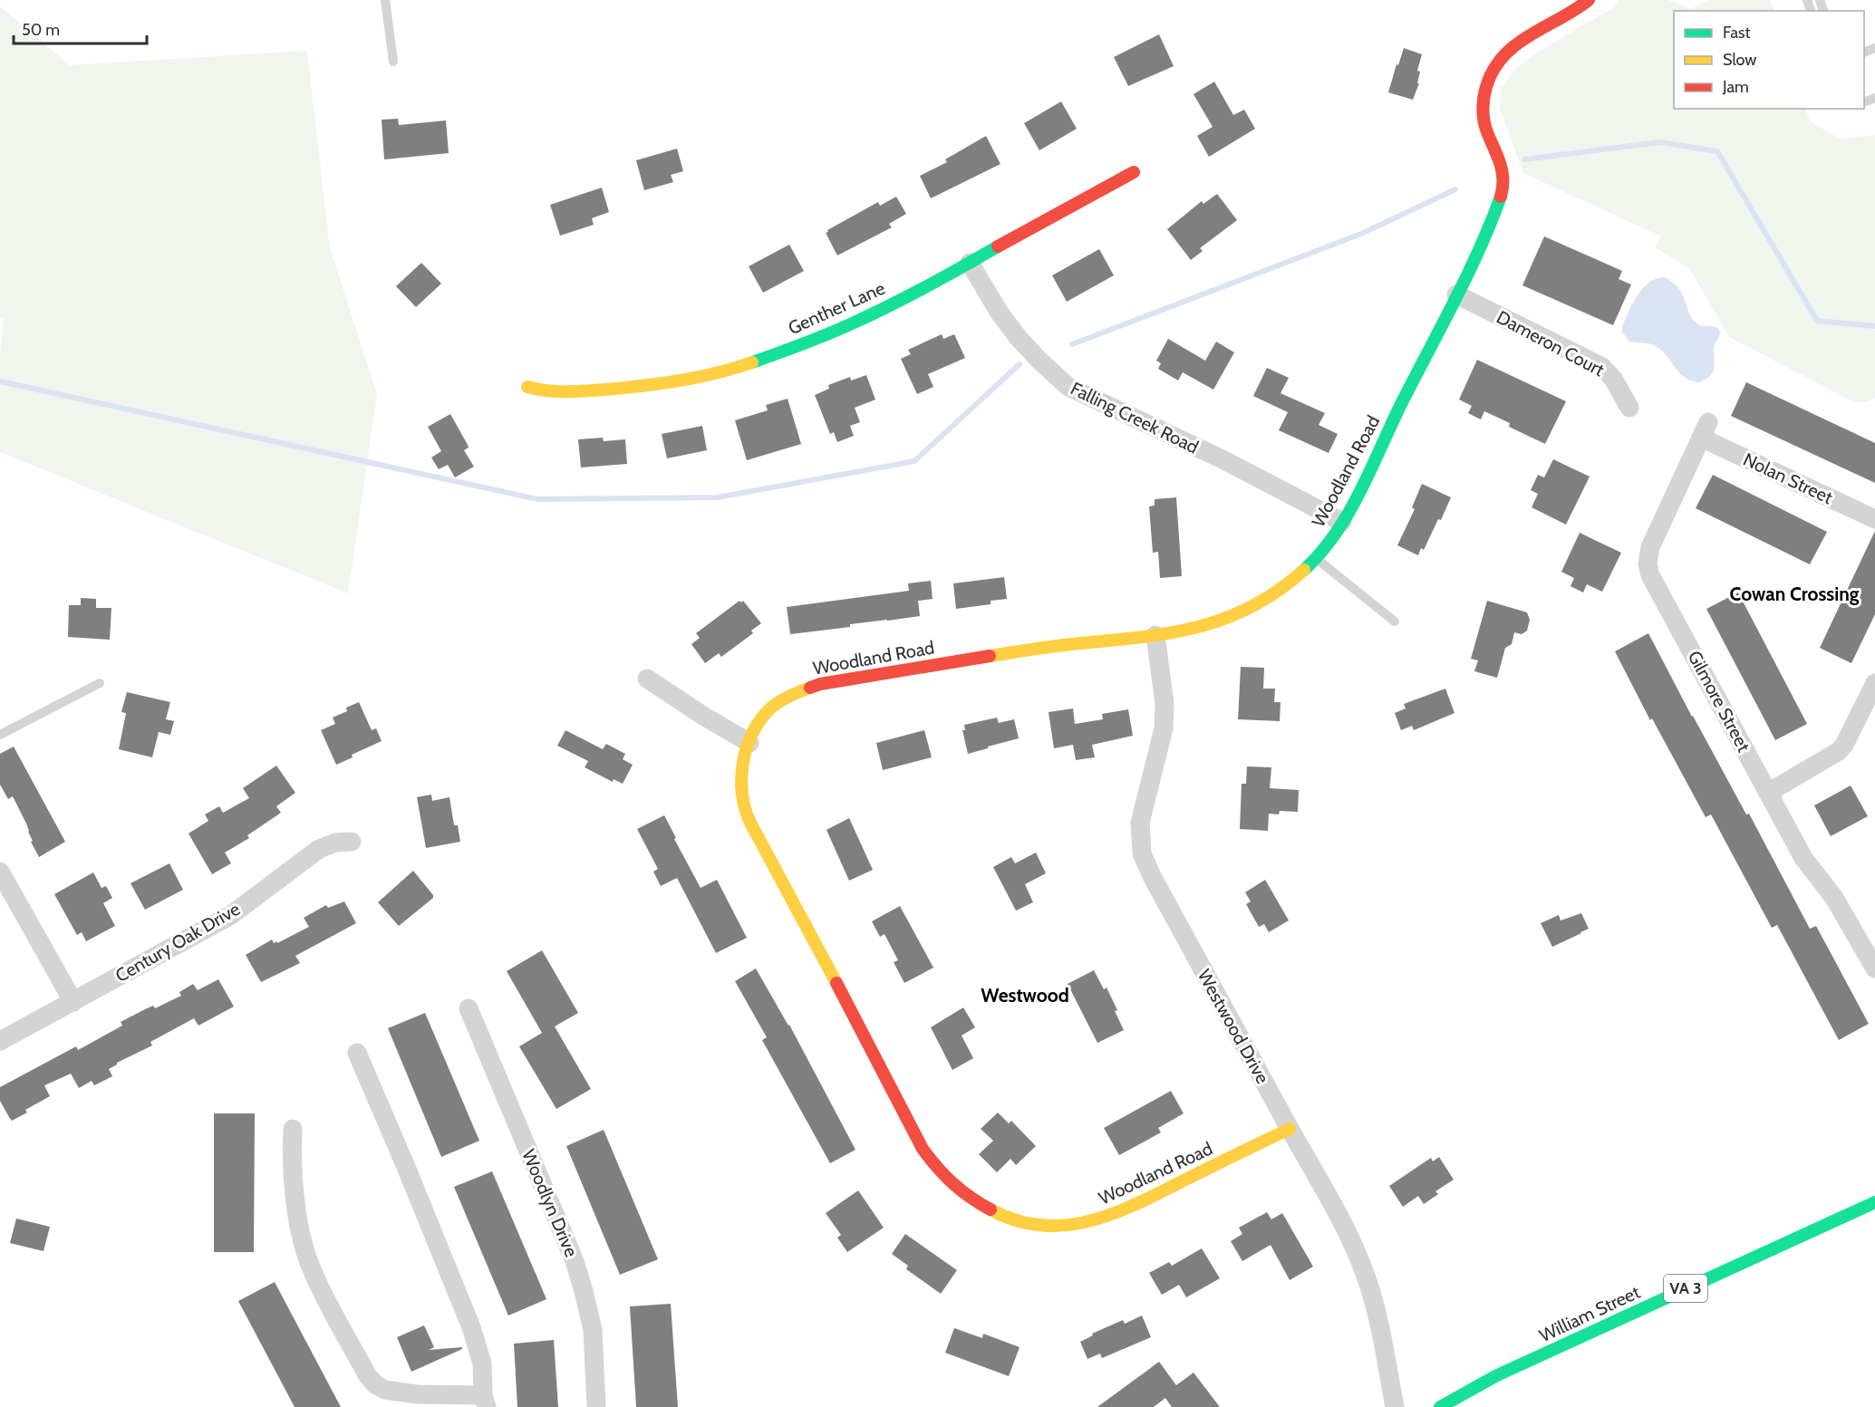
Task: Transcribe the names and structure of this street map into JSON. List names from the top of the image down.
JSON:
{
  "streets": {
    "main road": [
      "Genther Lane",
      "Woodland Road",
      "VA 3",
      "William Street"
    ],
    "street": [
      "Dameron Court",
      "Falling Creek Road",
      "Nolan Street",
      "Gilmore Street",
      "Century Oak Drive",
      "Westwood Drive",
      "Woodlyn Drive"
    ]
  },
  "crossings": [
    ["Genther Lane", "Falling Creek Road"],
    ["Dameron Court", "Woodland Road"],
    ["Falling Creek Road", "Woodland Road"],
    ["Woodland Road", "Westwood Drive"],
    ["Nolan Street", "Gilmore Street"]
  ],
  "districts": ["Cowan Crossing", "Westwood"],
  "legend": ["Fast", "Slow", "Jam"],
  "scale_bar": "50 m"
}
